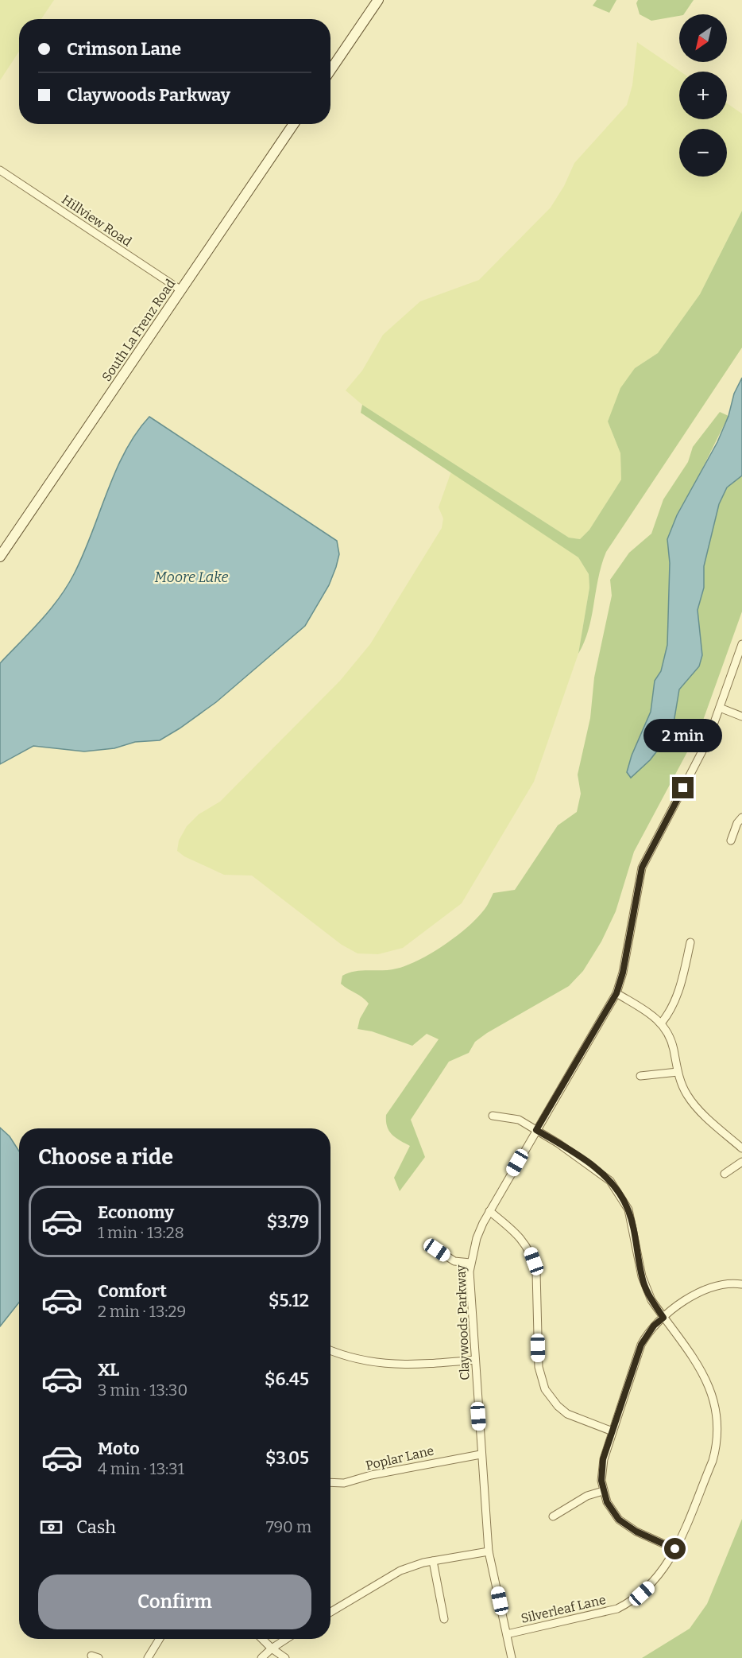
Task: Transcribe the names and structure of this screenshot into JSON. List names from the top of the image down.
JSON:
{
  "streets": {
    "street": [
      "Hillview Road",
      "South La Frenz Road",
      "Claywoods Parkway",
      "Poplar Lane",
      "Silverleaf Lane"
    ]
  },
  "crossings": [
    ["Hillview Road", "South La Frenz Road"],
    ["Claywoods Parkway", "Poplar Lane"],
    ["Claywoods Parkway", "Silverleaf Lane"]
  ],
  "water": ["Moore Lake"],
  "north": "bottom left",
  "page": {
    "map_buttons": ["+", "−"],
    "banner": ["Crimson Lane", "Claywoods Parkway"],
    "bubble": "2 min",
    "heading": "Choose a ride",
    "list": [
      {
        "name": "Economy",
        "note": "1 min · 13:28",
        "value": "$3.79"
      },
      {
        "name": "Comfort",
        "note": "2 min · 13:29",
        "value": "$5.12"
      },
      {
        "name": "XL",
        "note": "3 min · 13:30",
        "value": "$6.45"
      },
      {
        "name": "Moto",
        "note": "4 min · 13:31",
        "value": "$3.05"
      }
    ],
    "pay": ["Cash", "790 m"],
    "buttons": "Confirm"
  }
}
